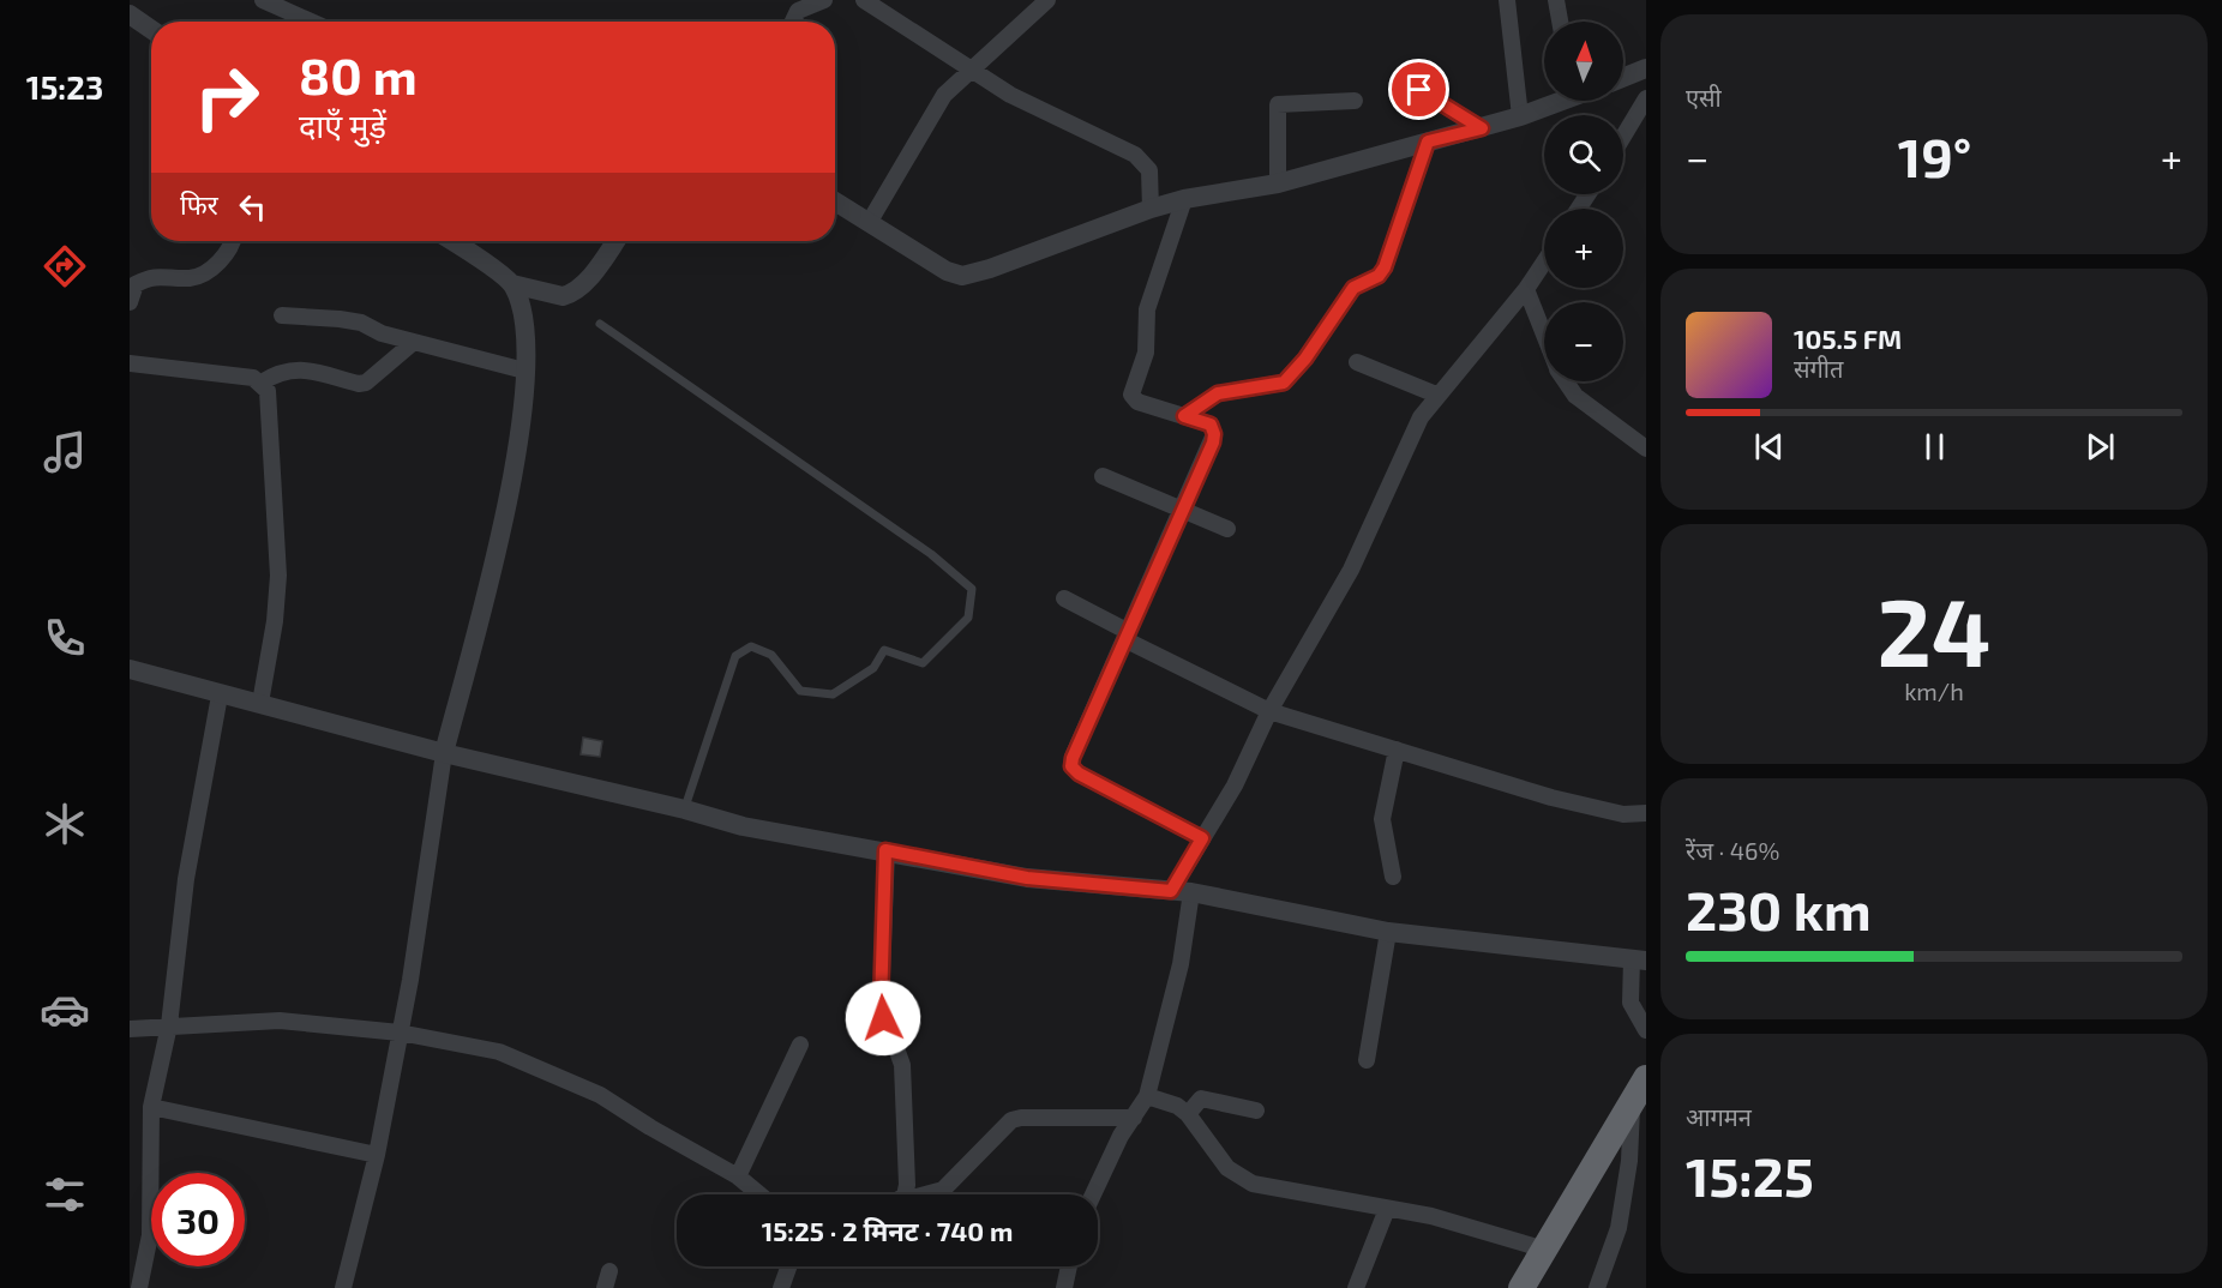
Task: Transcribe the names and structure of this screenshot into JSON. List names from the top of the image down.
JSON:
{
  "north": "top",
  "page": {
    "tabs": "15:23",
    "tile": [
      "एसी",
      ["24", "km/h"],
      ["रेंज · 46%", "230 km"],
      ["आगमन", "15:25"]
    ],
    "map_buttons": ["+", "−"],
    "turn": ["80 m", "दाएँ मुड़ें"],
    "heat": ["−", "19°", "+"],
    "then": "फिर",
    "song": ["105.5 FM", "संगीत"],
    "limit": "30",
    "trip": "15:25 · 2 मिनट · 740 m"
  }
}
